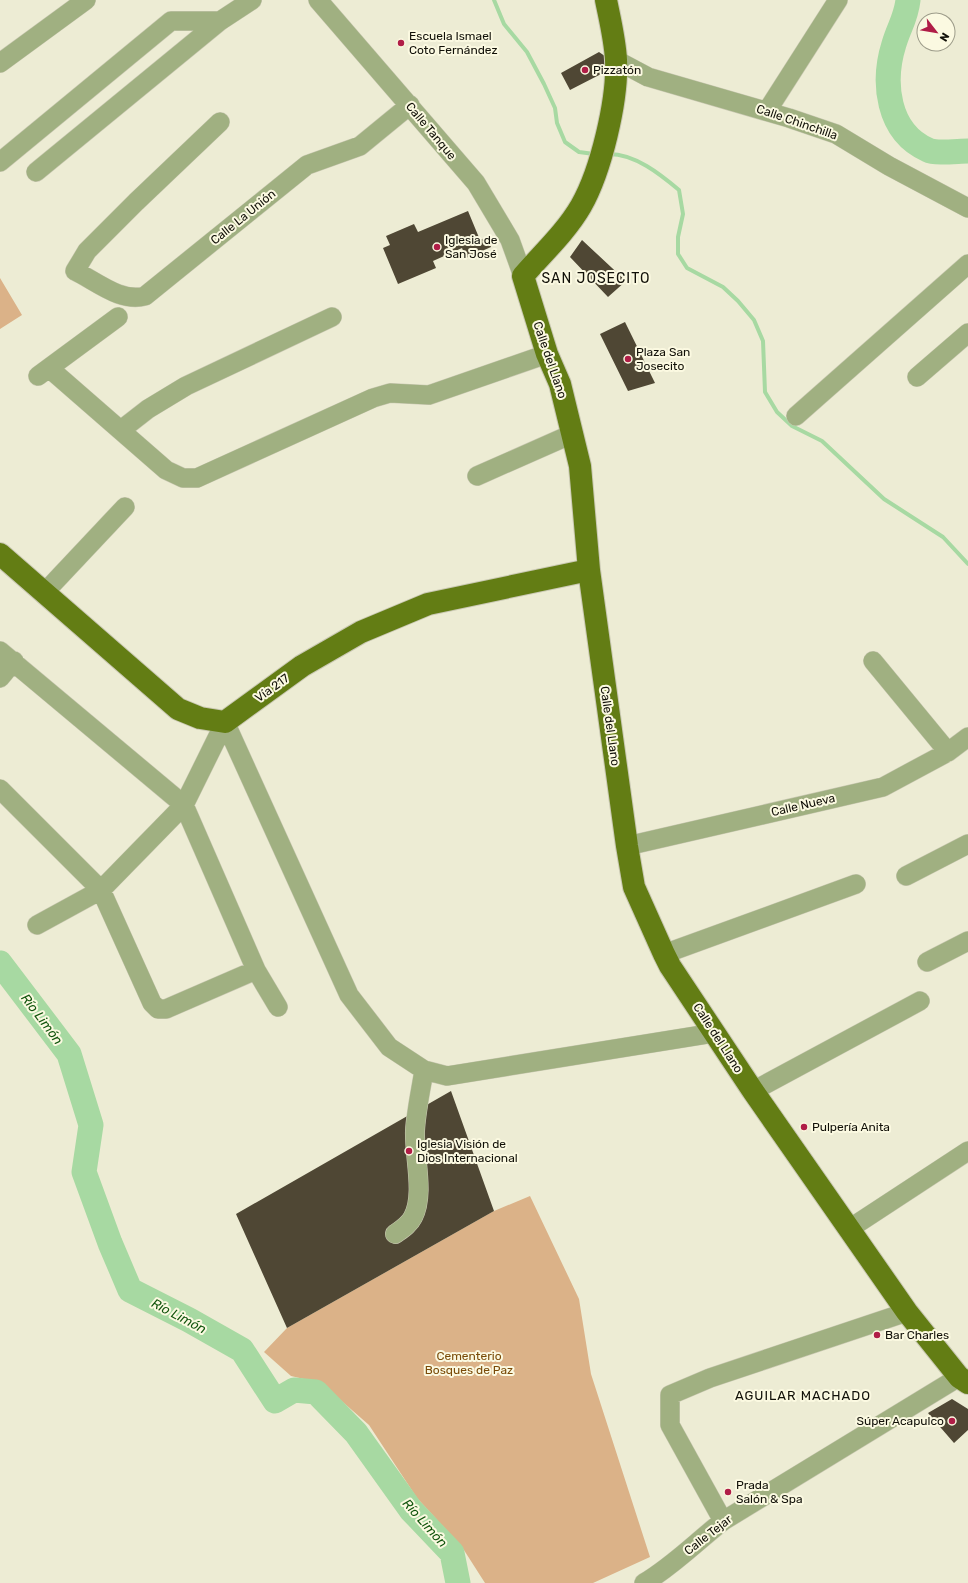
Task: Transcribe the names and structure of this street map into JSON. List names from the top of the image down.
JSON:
{
  "streets": {
    "main road": ["Calle del Llano", "Vía 217"],
    "street": [
      "Calle Chinchilla",
      "Calle Tanque",
      "Calle La Unión",
      "Calle Nueva",
      "Calle Tejar"
    ]
  },
  "crossings": [
    ["Calle Tanque", "Calle La Unión"],
    ["Calle Tanque", "Calle del Llano"],
    ["Calle del Llano", "Vía 217"],
    ["Calle del Llano", "Calle Nueva"],
    ["Calle del Llano", "Calle Tejar"]
  ],
  "districts": ["SAN JOSECITO", "AGUILAR MACHADO"],
  "water": ["Río Limón"],
  "parks": ["Cementerio Bosques de Paz"],
  "places": [
    "Escuela Ismael Coto Fernández",
    "Pizzatón",
    "Iglesia de San José",
    "Plaza San Josecito",
    "Pulpería Anita",
    "Iglesia Visión de Dios Internacional",
    "Bar Charles",
    "Súper Acapulco",
    "Prada Salón & Spa"
  ],
  "north": "bottom right"
}
